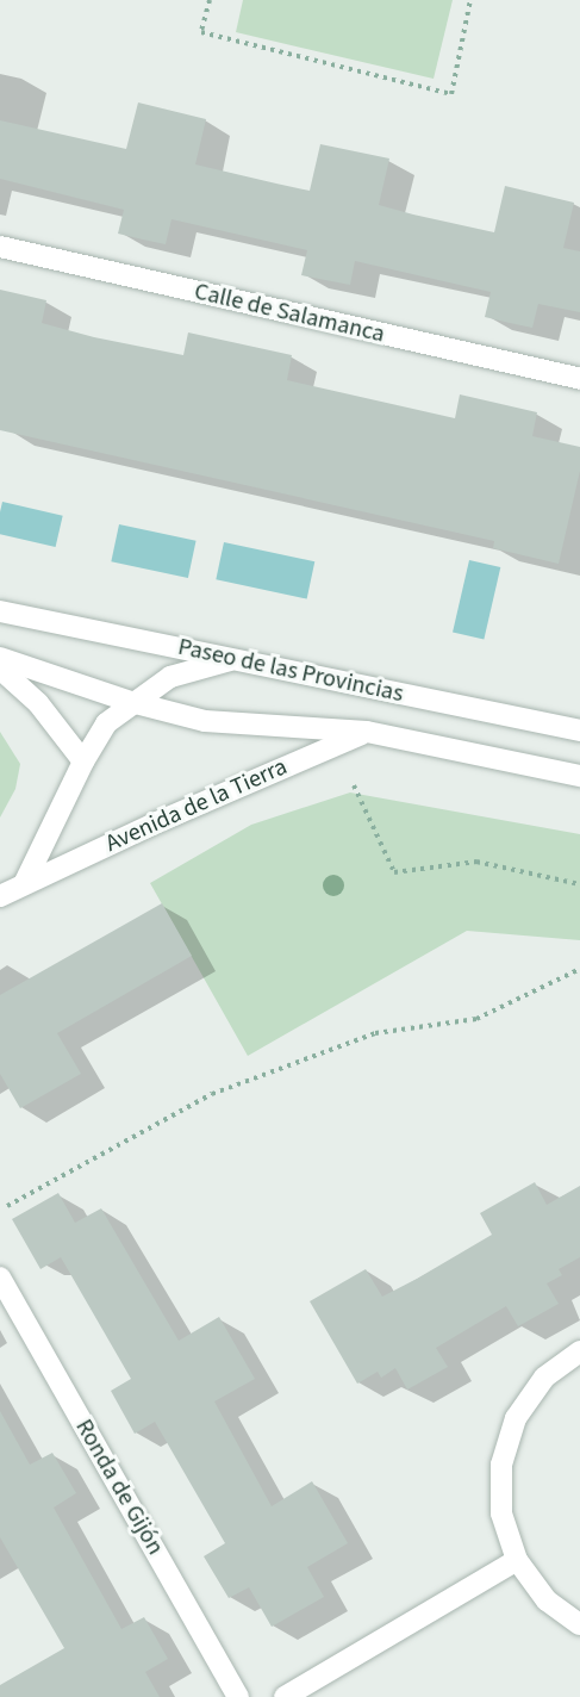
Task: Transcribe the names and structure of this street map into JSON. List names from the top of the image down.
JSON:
{
  "streets": {
    "street": [
      "Calle de Salamanca",
      "Paseo de las Provincias",
      "Avenida de la Tierra",
      "Ronda de Gijón"
    ]
  },
  "crossings": [
    ["Paseo de las Provincias", "Avenida de la Tierra"]
  ]
}
